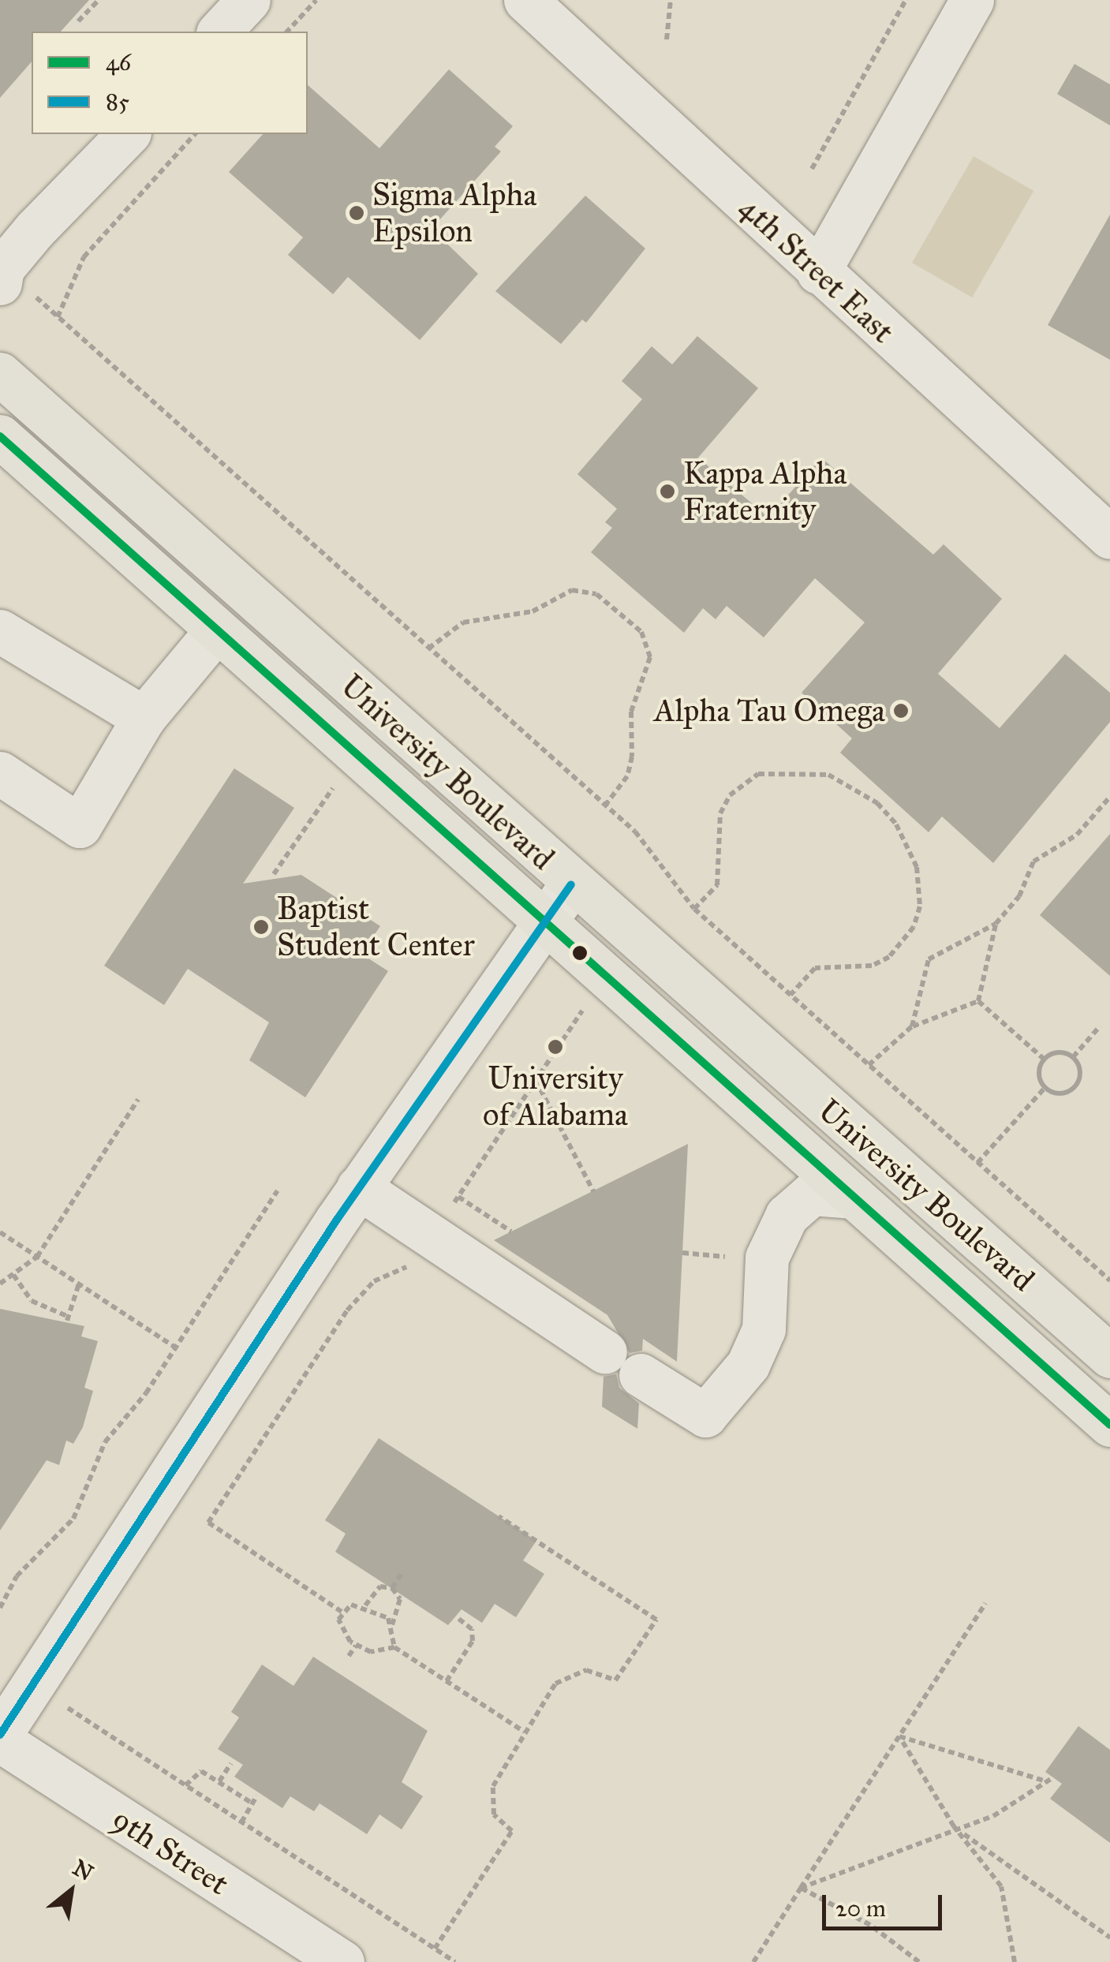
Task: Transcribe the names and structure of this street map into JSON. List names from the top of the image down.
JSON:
{
  "streets": {
    "main road": ["University Boulevard"],
    "street": ["4th Street East", "9th Street"]
  },
  "places": [
    "Sigma Alpha Epsilon",
    "Kappa Alpha Fraternity",
    "Alpha Tau Omega",
    "Baptist Student Center",
    "University of Alabama"
  ],
  "lines": ["transit line 46", "transit line 85"],
  "legend": ["46", "85"],
  "scale_bar": "20 m",
  "north": "top right"
}
